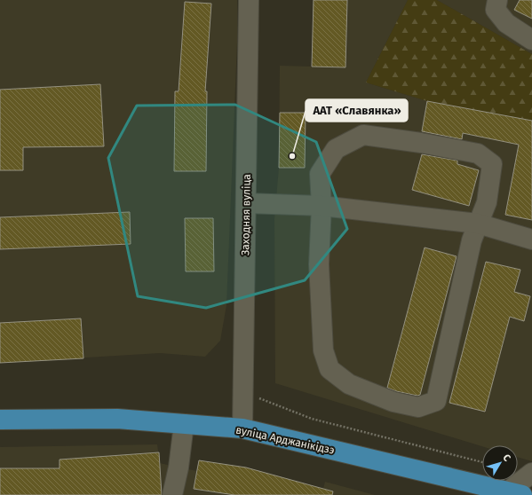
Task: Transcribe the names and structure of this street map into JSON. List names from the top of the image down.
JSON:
{
  "streets": {
    "main road": ["вуліца Арджанікідзэ"],
    "street": ["Заходняя вуліца"]
  },
  "crossings": [
    ["Заходняя вуліца", "вуліца Арджанікідзэ"]
  ],
  "places": ["ААТ «Славянка»"],
  "north": "top right"
}
